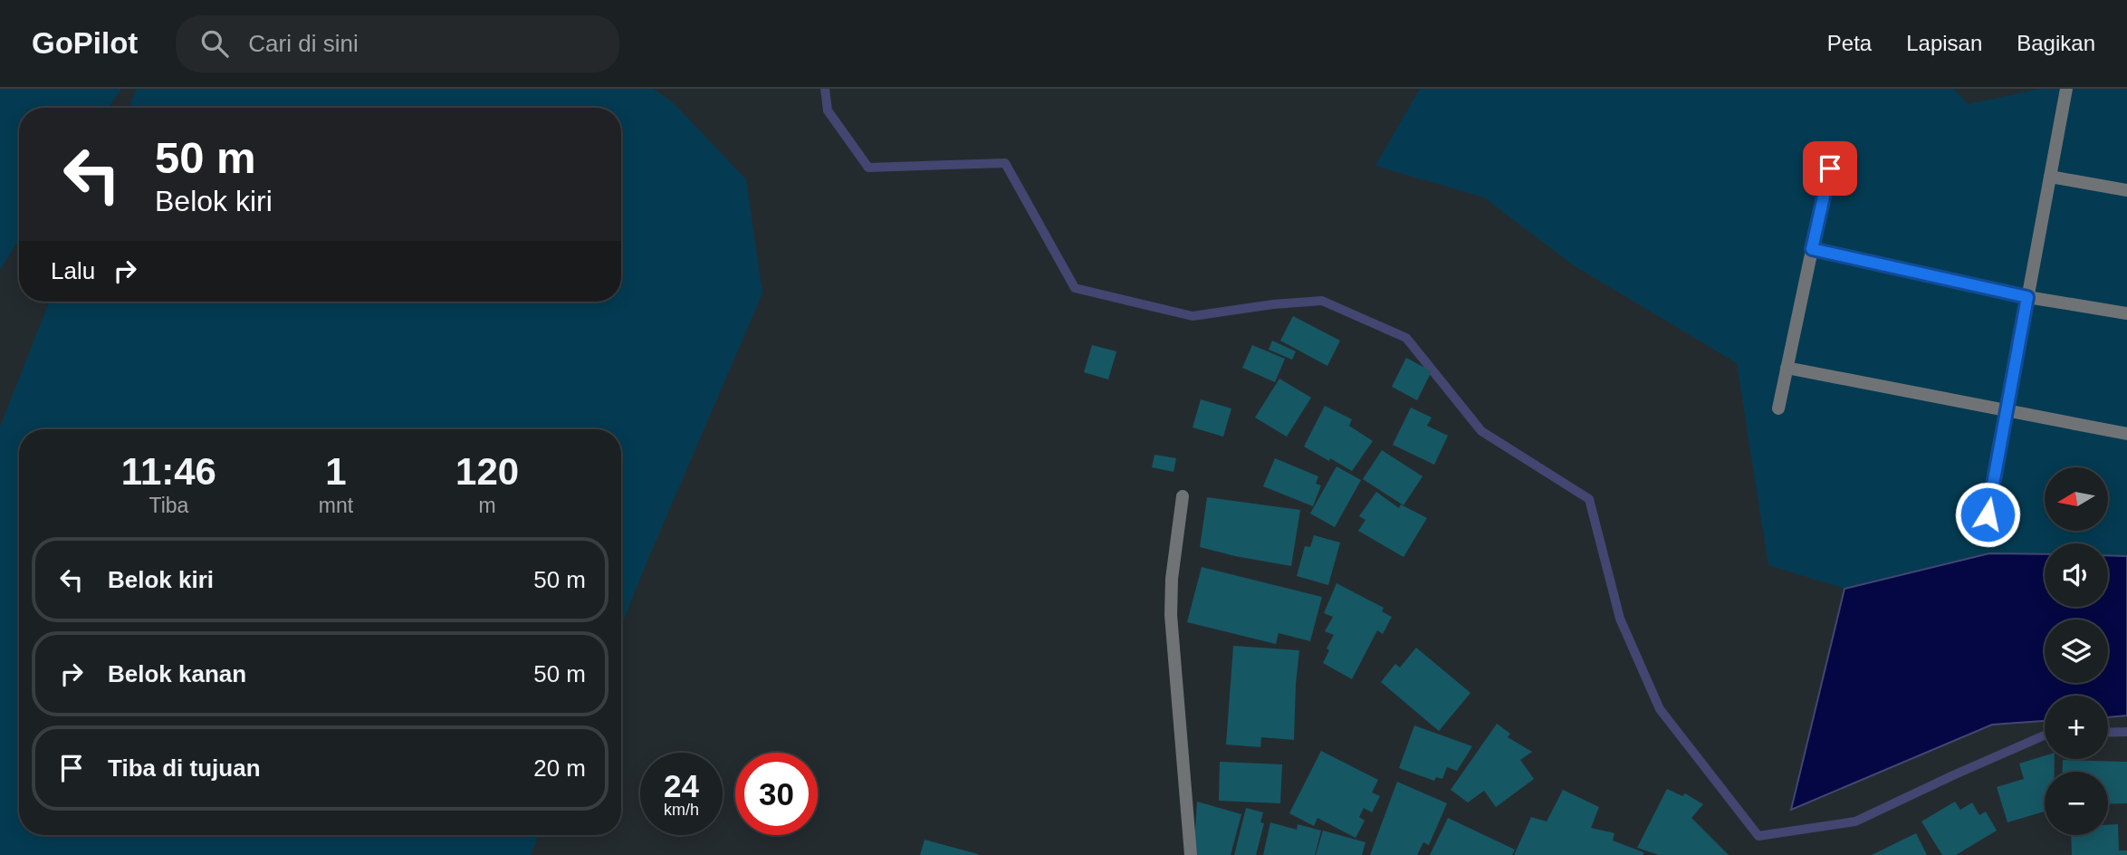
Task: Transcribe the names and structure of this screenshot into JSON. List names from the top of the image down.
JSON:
{
  "north": "left",
  "page": {
    "header": "GoPilot",
    "search": "Cari di sini",
    "nav": ["Peta", "Lapisan", "Bagikan"],
    "turn": ["50 m", "Belok kiri"],
    "then": "Lalu",
    "eta": [
      "11:46",
      "Tiba",
      "1",
      "mnt",
      "120",
      "m"
    ],
    "map_buttons": ["+", "−"],
    "list": [
      {
        "name": "Belok kiri",
        "value": "50 m"
      },
      {
        "name": "Belok kanan",
        "value": "50 m"
      },
      {
        "name": "Tiba di tujuan",
        "value": "20 m"
      }
    ],
    "speed": "24 km/h",
    "limit": "30"
  }
}
